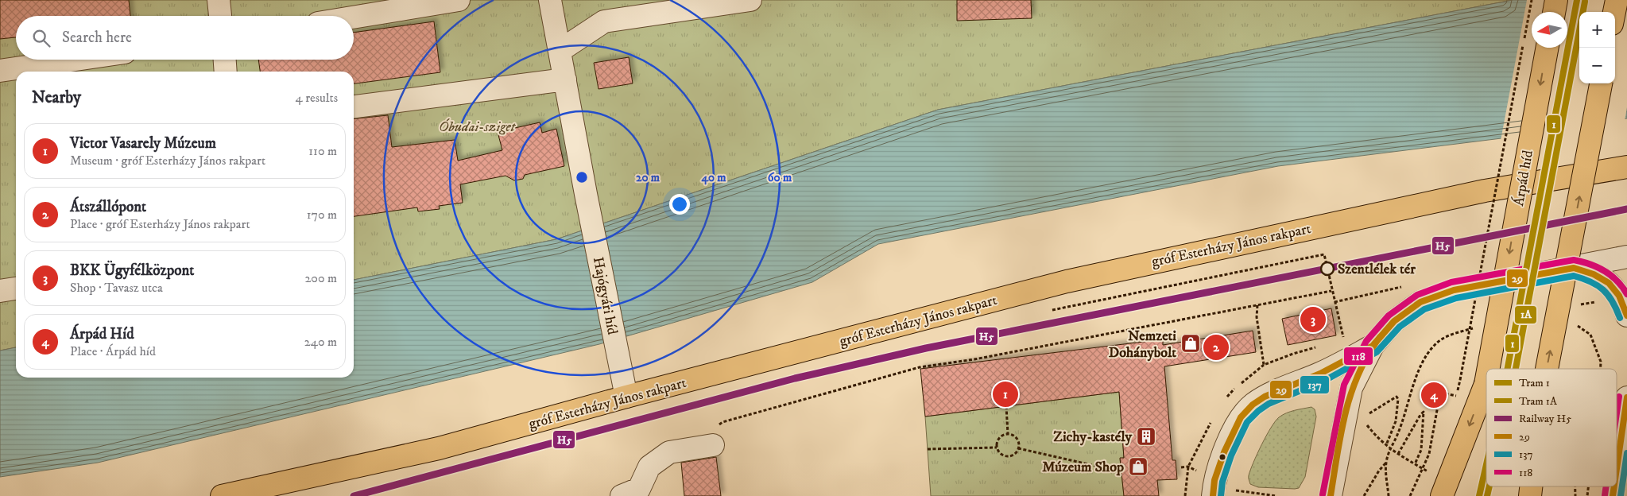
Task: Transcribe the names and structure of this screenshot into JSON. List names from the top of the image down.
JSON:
{
  "streets": {
    "main road": ["Árpád híd", "gróf Esterházy János rakpart"],
    "street": ["Hajógyári híd"]
  },
  "crossings": [
    ["gróf Esterházy János rakpart", "Hajógyári híd"]
  ],
  "parks": ["Óbudai-sziget"],
  "places": {
    "other": ["Szentlélek tér"],
    "shop": ["Nemzeti Dohánybolt", "Múzeum Shop"],
    "building": ["Zichy-kastély"]
  },
  "lines": [
    "tram line 1",
    "tram line 1A",
    "rail line H5",
    "transit line 118",
    "transit line 29",
    "transit line 137"
  ],
  "legend": [
    "Tram 1",
    "Tram 1A",
    "Railway H5",
    "29",
    "137",
    "118"
  ],
  "north": "left",
  "page": {
    "map_buttons": ["+", "−"],
    "search": "Search here",
    "heading": ["Nearby", "4 results"],
    "list": [
      {
        "mark": "1",
        "name": "Victor Vasarely Múzeum",
        "note": "Museum · gróf Esterházy János rakpart",
        "value": "110 m"
      },
      {
        "mark": "2",
        "name": "Átszállópont",
        "note": "Place · gróf Esterházy János rakpart",
        "value": "170 m"
      },
      {
        "mark": "3",
        "name": "BKK Ügyfélközpont",
        "note": "Shop · Tavasz utca",
        "value": "200 m"
      },
      {
        "mark": "4",
        "name": "Árpád Híd",
        "note": "Place · Árpád híd",
        "value": "240 m"
      }
    ],
    "pins": [
      "3",
      "2",
      "1",
      "4"
    ]
  },
  "rings": ["20 m", "40 m", "60 m"]
}
